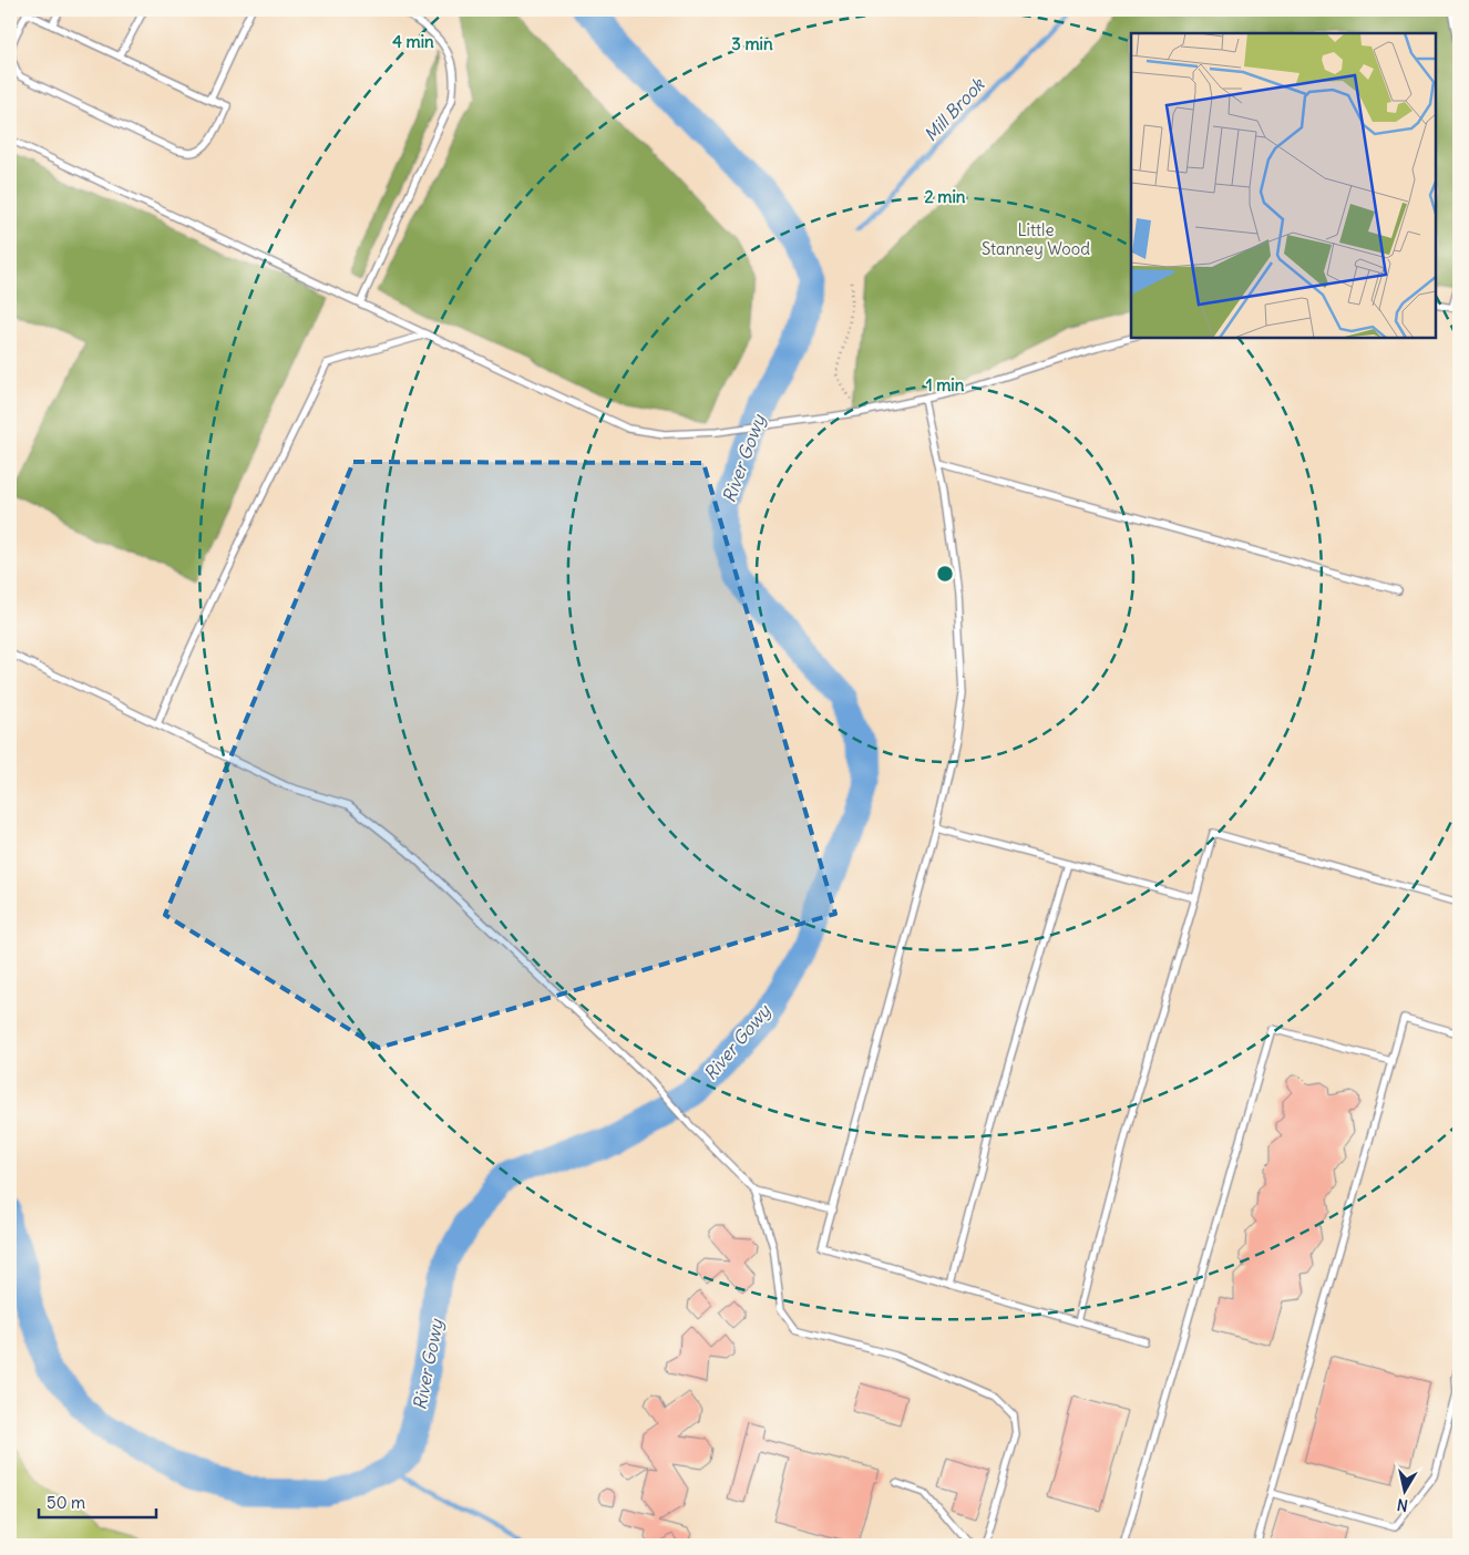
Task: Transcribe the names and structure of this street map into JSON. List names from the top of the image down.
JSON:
{
  "water": ["Mill Brook", "River Gowy"],
  "parks": ["Little Stanney Wood"],
  "scale_bar": "50 m",
  "north": "bottom",
  "rings": [
    "4 min",
    "3 min",
    "2 min",
    "1 min"
  ]
}
